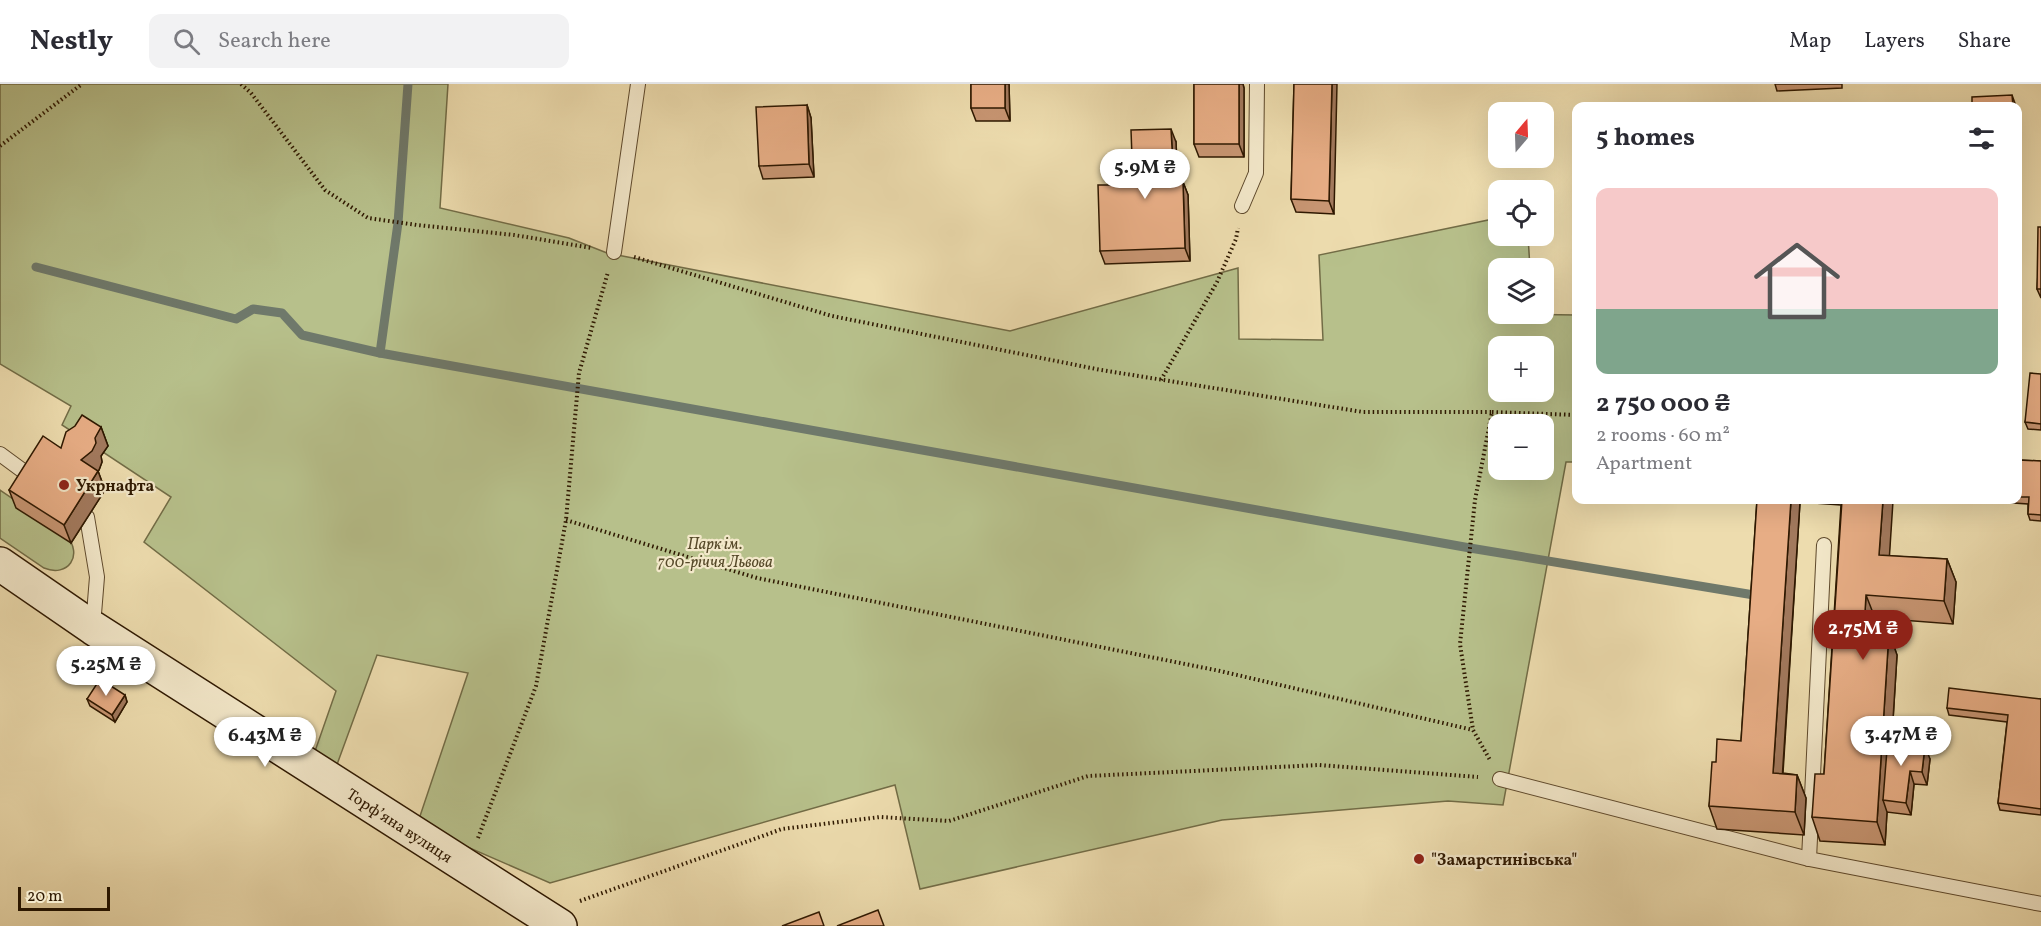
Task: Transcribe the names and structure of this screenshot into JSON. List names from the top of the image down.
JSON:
{
  "streets": {
    "street": ["Торфʼяна вулиця"]
  },
  "parks": ["Парк ім. 700-річчя Львова"],
  "places": ["Укрнафта", "\"Замарстинівська\""],
  "scale_bar": "20 m",
  "north": "top",
  "page": {
    "header": "Nestly",
    "search": "Search here",
    "nav": ["Map", "Layers", "Share"],
    "map_buttons": ["+", "−"],
    "heading": "5 homes",
    "price": [
      "5.9M ₴",
      "2.75M ₴",
      "5.25M ₴",
      "3.47M ₴",
      "6.43M ₴"
    ],
    "list": [
      {
        "name": "2 750 000 ₴",
        "note": "2 rooms · 60 m² · Apartment"
      }
    ],
    "scale": "20 m"
  }
}
